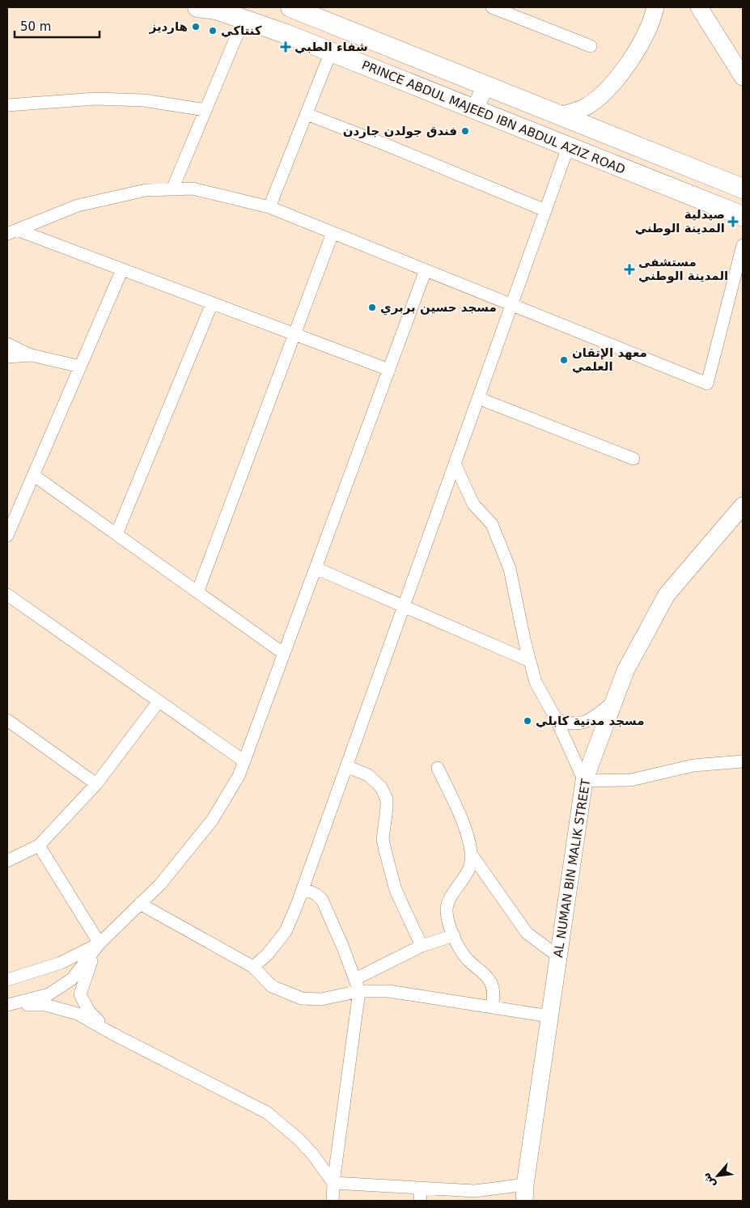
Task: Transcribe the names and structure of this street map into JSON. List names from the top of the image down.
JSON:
{
  "streets": {
    "main road": ["PRINCE ABDUL MAJEED IBN ABDUL AZIZ ROAD", "AL NUMAN BIN MALIK STREET"]
  },
  "places": {
    "other": [
      "هارديز",
      "كنتاكي",
      "فندق جولدن جاردن",
      "مسجد حسين بربري",
      "معهد الإتقان العلمي",
      "مسجد مدنية كابلي"
    ],
    "health": ["شفاء الطبي", "صيدلية المدينة الوطني", "مستشفى المدينة الوطني"]
  },
  "scale_bar": "50 m",
  "north": "bottom left"
}
